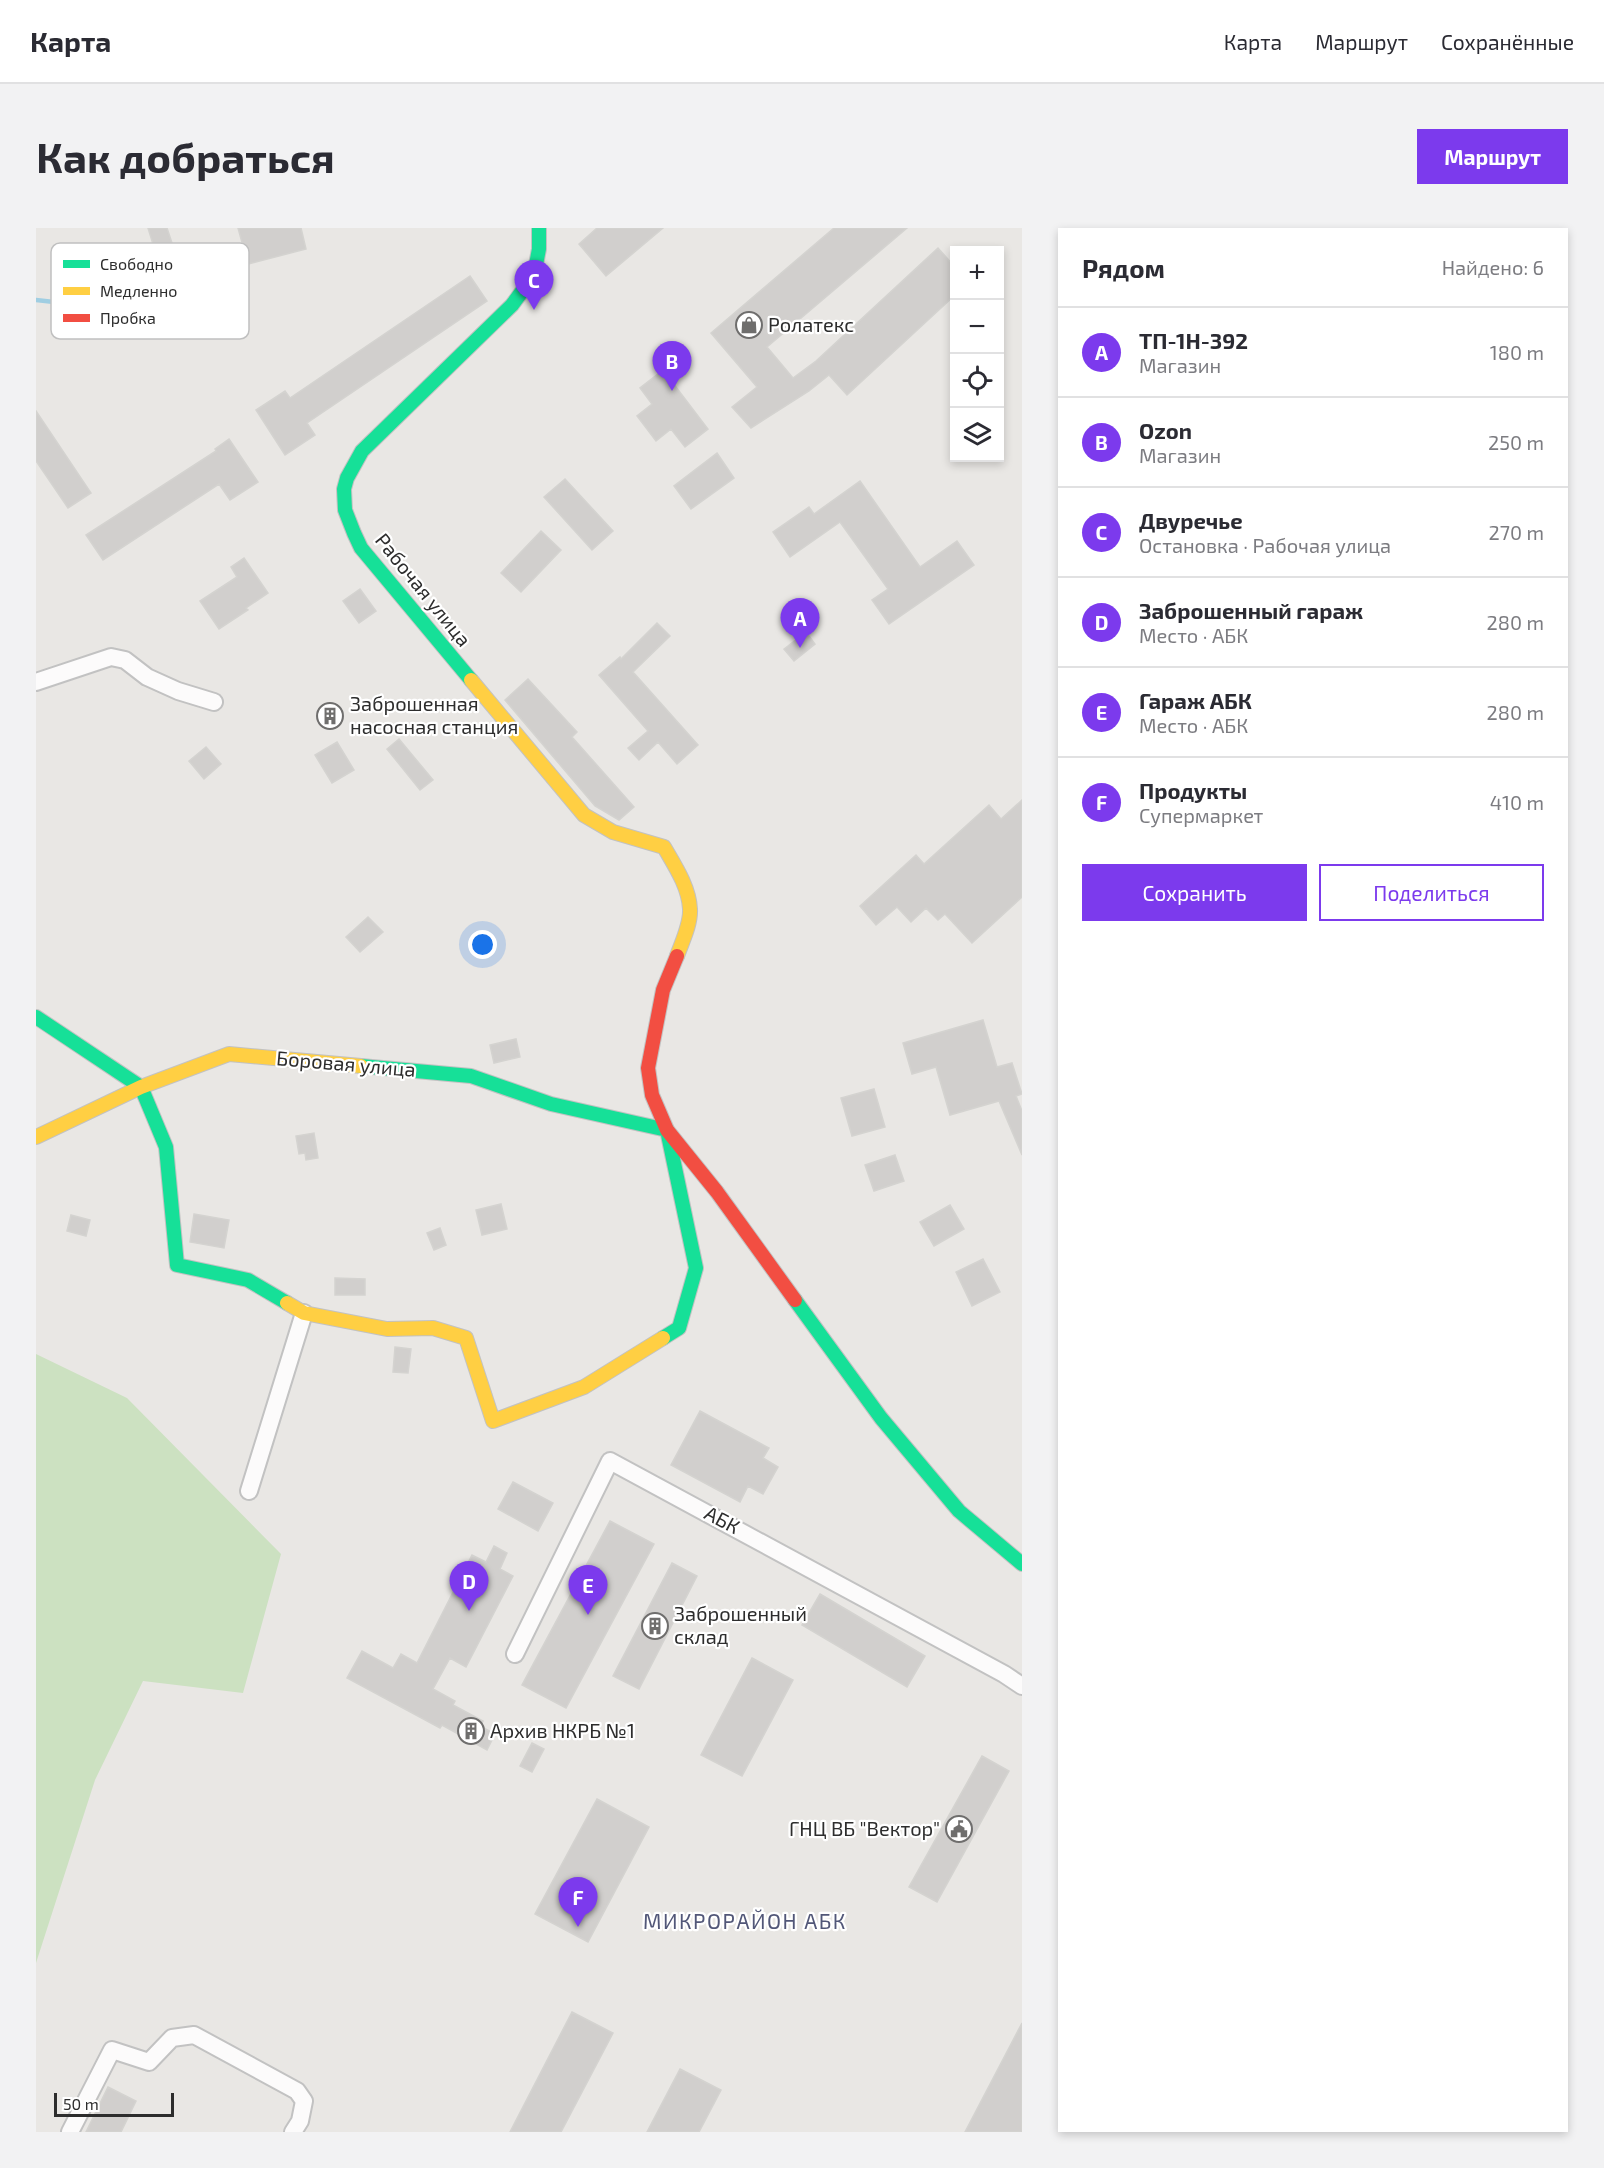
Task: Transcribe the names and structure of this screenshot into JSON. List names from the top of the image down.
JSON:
{
  "streets": {
    "street": ["Рабочая улица", "Боровая улица", "АБК"]
  },
  "crossings": [
    ["Рабочая улица", "Боровая улица"]
  ],
  "districts": ["МИКРОРАЙОН АБК"],
  "places": {
    "shop": ["Ролатекс"],
    "building": ["Заброшенная насосная станция", "Заброшенный склад", "Архив НКРБ №1"],
    "public building": ["ГНЦ ВБ \"Вектор\""]
  },
  "legend": ["Свободно", "Медленно", "Пробка"],
  "scale_bar": "50 m",
  "page": {
    "header": "Карта",
    "nav": ["Карта", "Маршрут", "Сохранённые"],
    "buttons": [
      "Маршрут",
      ["Сохранить", "Поделиться"]
    ],
    "title": "Как добраться",
    "heading": ["Рядом", "Найдено: 6"],
    "map_buttons": ["+", "−"],
    "pins": [
      "C",
      "B",
      "A",
      "D",
      "E",
      "F"
    ],
    "list": [
      {
        "mark": "A",
        "name": "ТП-1Н-392",
        "note": "Магазин",
        "value": "180 m"
      },
      {
        "mark": "B",
        "name": "Ozon",
        "note": "Магазин",
        "value": "250 m"
      },
      {
        "mark": "C",
        "name": "Двуречье",
        "note": "Остановка · Рабочая улица",
        "value": "270 m"
      },
      {
        "mark": "D",
        "name": "Заброшенный гараж",
        "note": "Место · АБК",
        "value": "280 m"
      },
      {
        "mark": "E",
        "name": "Гараж АБК",
        "note": "Место · АБК",
        "value": "280 m"
      },
      {
        "mark": "F",
        "name": "Продукты",
        "note": "Супермаркет",
        "value": "410 m"
      }
    ],
    "scale": "50 m"
  }
}
